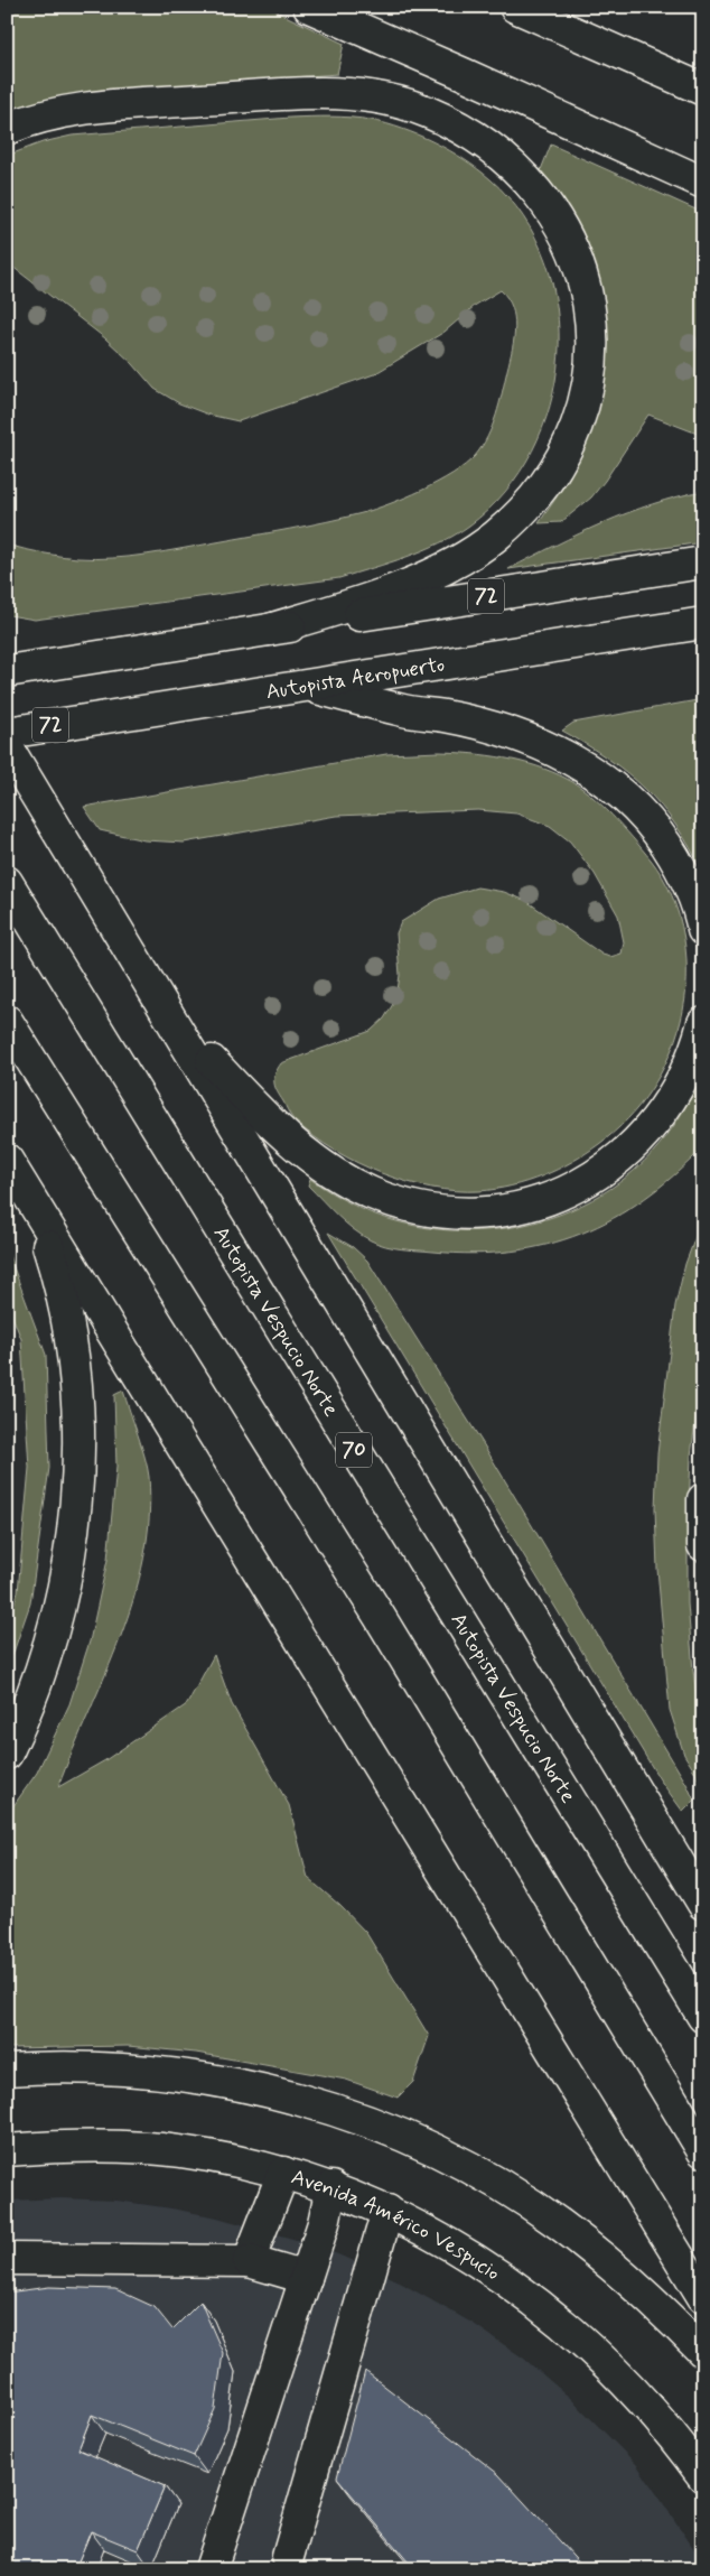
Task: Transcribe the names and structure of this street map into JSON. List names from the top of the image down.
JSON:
{
  "streets": {
    "main road": [
      "72",
      "Autopista Aeropuerto",
      "Autopista Vespucio Norte",
      "70",
      "Avenida Américo Vespucio"
    ]
  }
}
